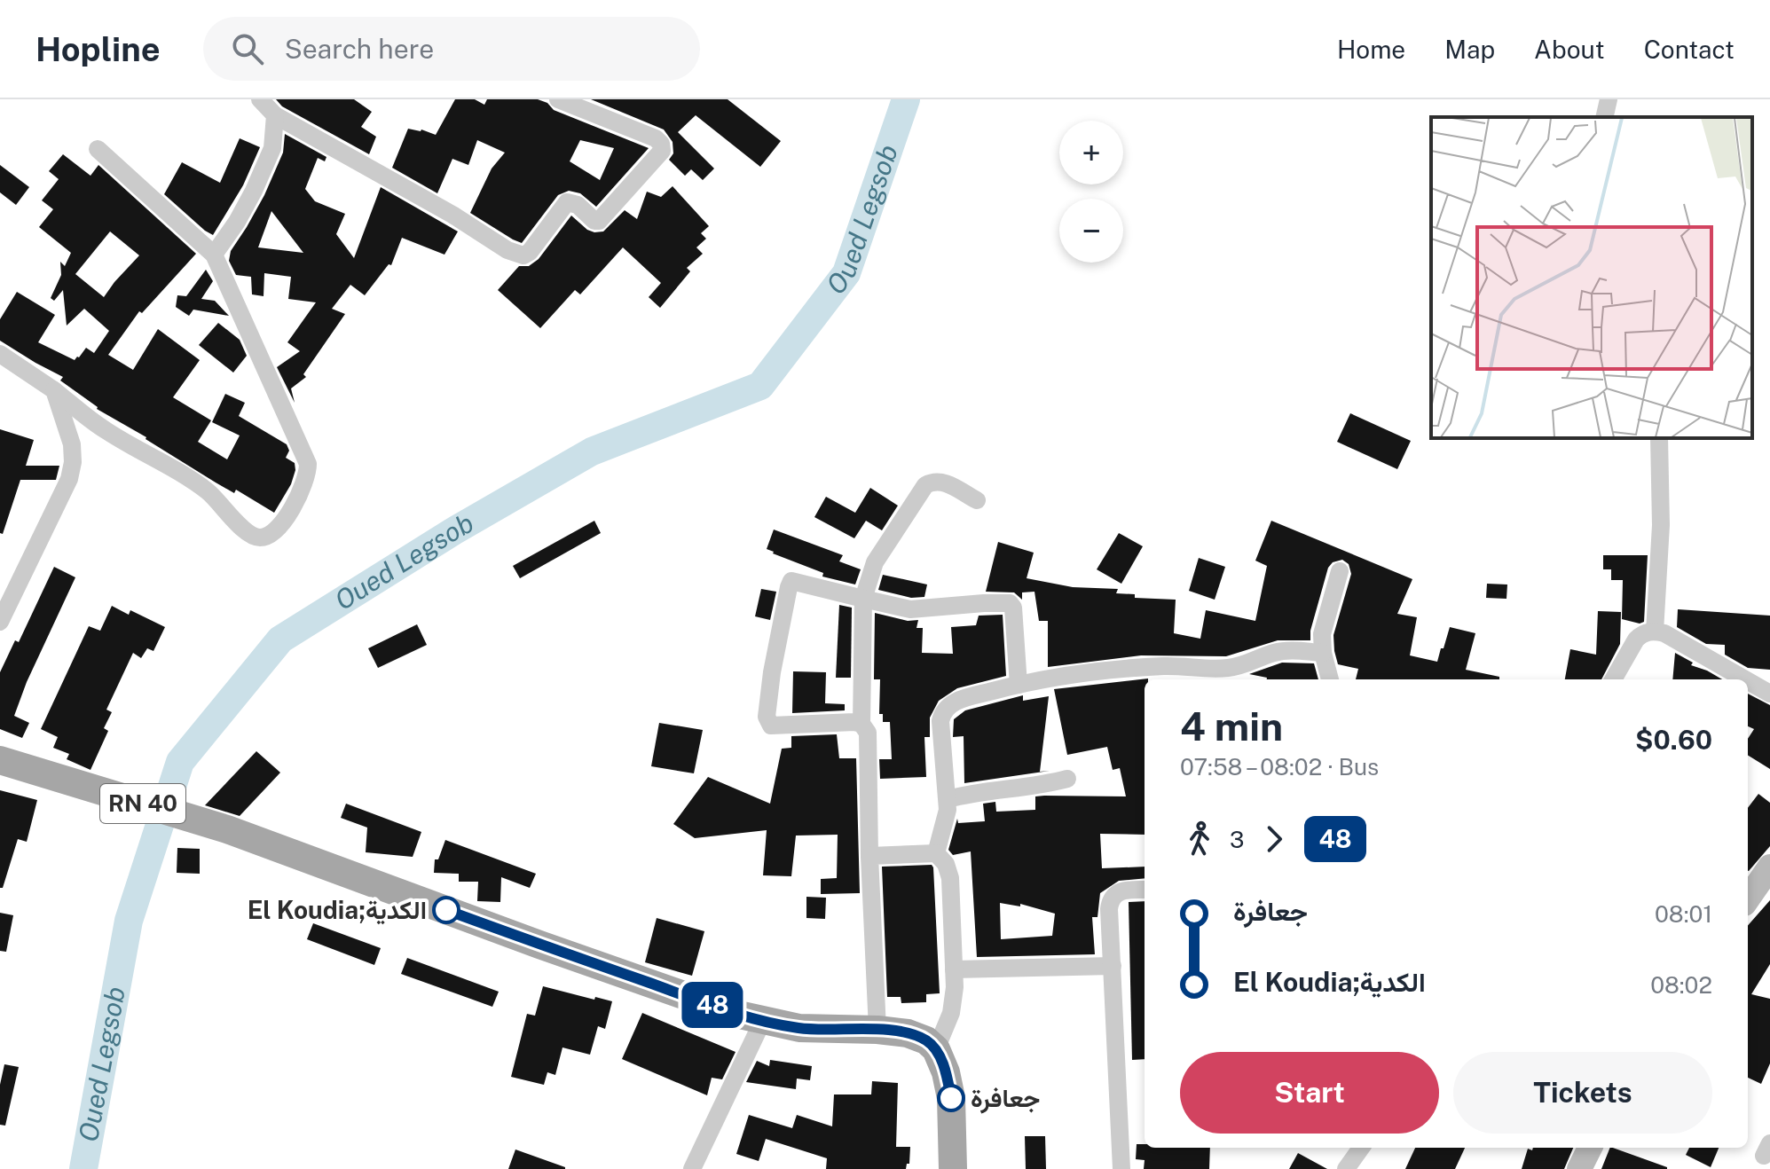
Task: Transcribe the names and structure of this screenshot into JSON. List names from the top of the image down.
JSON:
{
  "streets": {
    "main road": ["RN 40"]
  },
  "water": ["Oued Legsob"],
  "places": ["El Koudia;الكدية", "جعافرة"],
  "lines": ["bus line 48"],
  "page": {
    "header": "Hopline",
    "search": "Search here",
    "nav": [
      "Home",
      "Map",
      "About",
      "Contact"
    ],
    "on_map": "48",
    "map_buttons": ["+", "−"],
    "heading": ["4 min", "07:58 – 08:02 · Bus", "$0.60"],
    "legs": ["3", "48"],
    "list": [
      {
        "name": "جعافرة",
        "value": "08:01"
      },
      {
        "name": "El Koudia;الكدية",
        "value": "08:02"
      }
    ],
    "buttons": ["Start", "Tickets"]
  }
}
